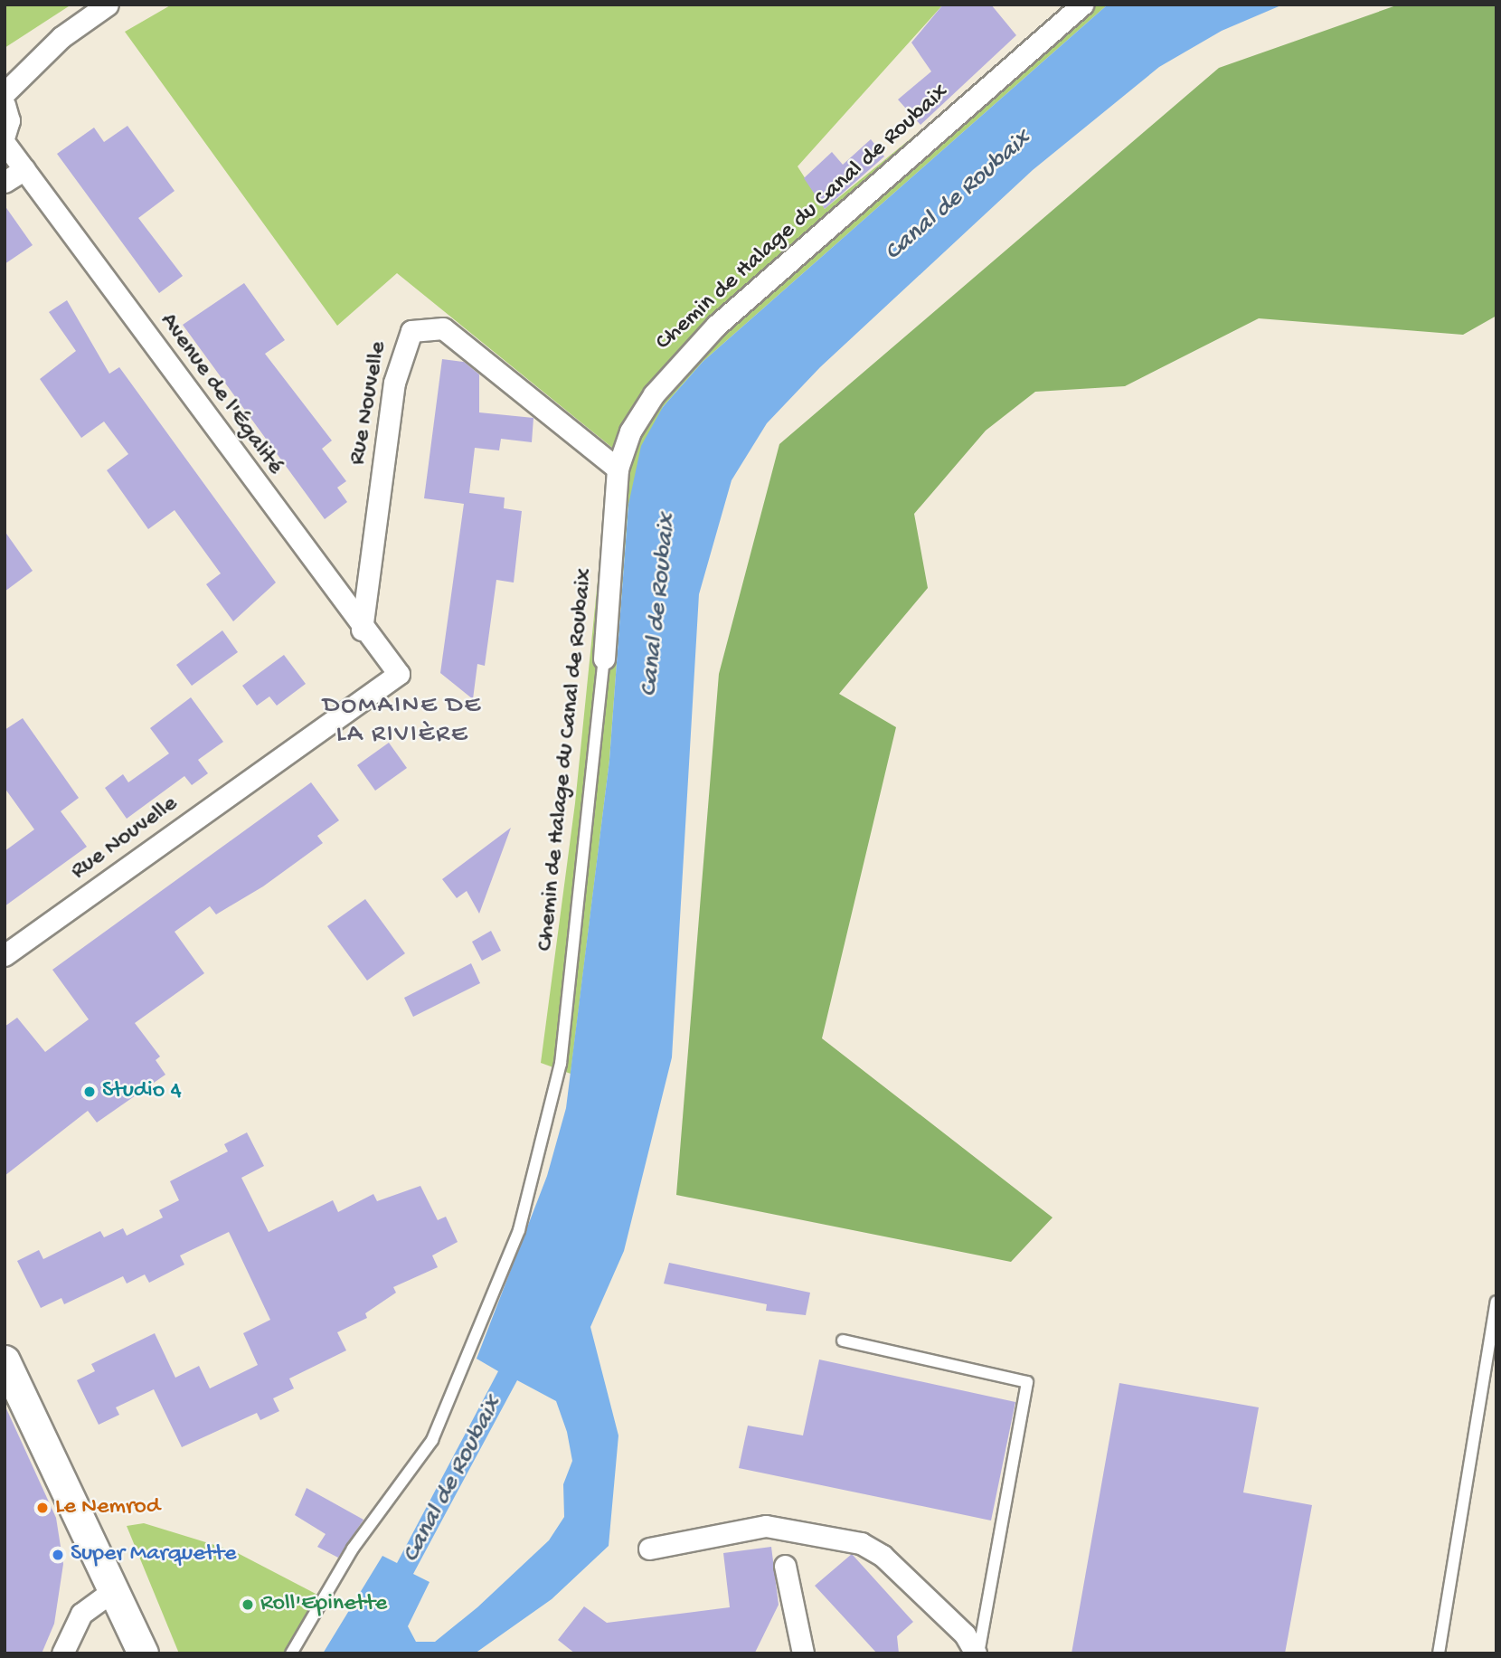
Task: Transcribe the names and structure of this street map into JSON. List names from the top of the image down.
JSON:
{
  "streets": {
    "street": ["Chemin de Halage du Canal de Roubaix", "Avenue de l'Égalité", "Rue Nouvelle"]
  },
  "crossings": [
    ["Chemin de Halage du Canal de Roubaix", "Rue Nouvelle"],
    ["Avenue de l'Égalité", "Rue Nouvelle"]
  ],
  "districts": ["DOMAINE DE LA RIVIÈRE"],
  "water": ["Canal de Roubaix"],
  "places": [
    "Studio 4",
    "Le Nemrod",
    "Super Marquette",
    "Roll'Epinette"
  ]
}
